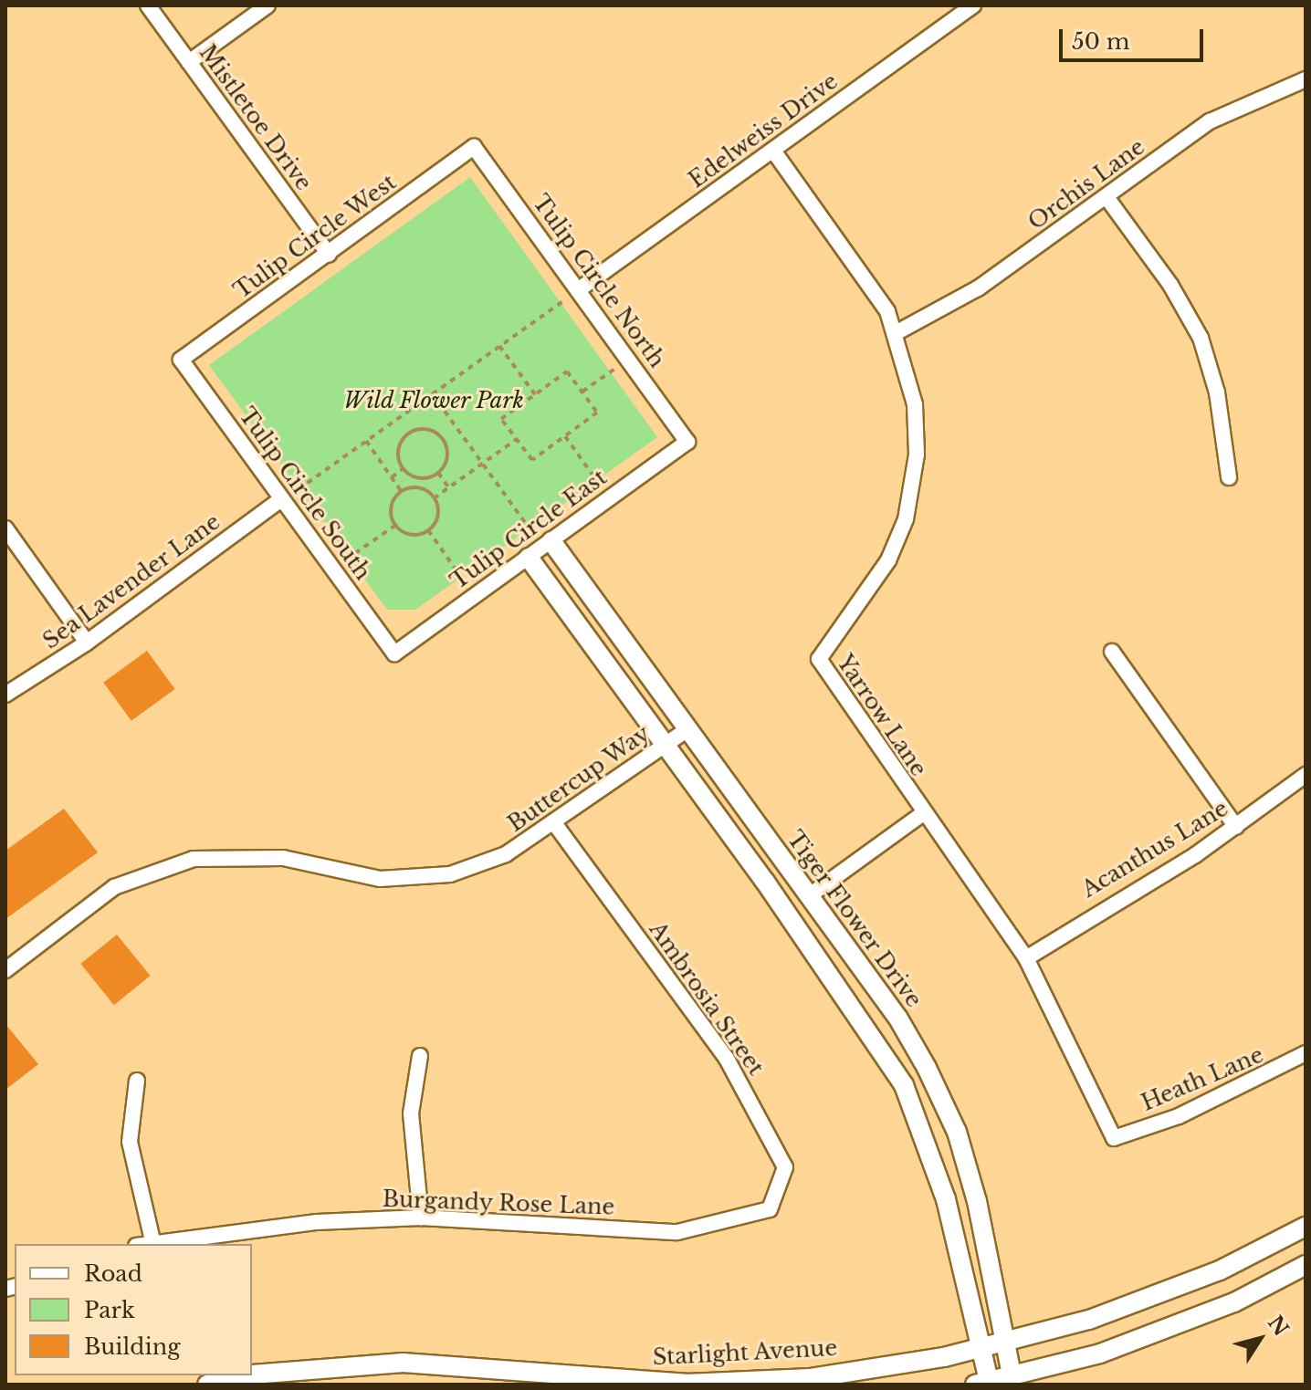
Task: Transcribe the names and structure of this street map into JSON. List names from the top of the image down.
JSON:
{
  "streets": {
    "street": [
      "Mistletoe Drive",
      "Edelweiss Drive",
      "Orchis Lane",
      "Tulip Circle West",
      "Tulip Circle North",
      "Tulip Circle South",
      "Tulip Circle East",
      "Sea Lavender Lane",
      "Yarrow Lane",
      "Buttercup Way",
      "Acanthus Lane",
      "Tiger Flower Drive",
      "Ambrosia Street",
      "Heath Lane",
      "Burgandy Rose Lane",
      "Starlight Avenue"
    ]
  },
  "crossings": [
    ["Mistletoe Drive", "Tulip Circle West"],
    ["Edelweiss Drive", "Tulip Circle North"],
    ["Edelweiss Drive", "Yarrow Lane"],
    ["Orchis Lane", "Yarrow Lane"],
    ["Tulip Circle West", "Tulip Circle North"],
    ["Tulip Circle West", "Tulip Circle South"],
    ["Tulip Circle North", "Tulip Circle East"],
    ["Tulip Circle South", "Tulip Circle East"],
    ["Tulip Circle South", "Sea Lavender Lane"],
    ["Tulip Circle East", "Tiger Flower Drive"],
    ["Yarrow Lane", "Acanthus Lane"],
    ["Yarrow Lane", "Heath Lane"],
    ["Buttercup Way", "Tiger Flower Drive"],
    ["Buttercup Way", "Ambrosia Street"],
    ["Tiger Flower Drive", "Starlight Avenue"],
    ["Ambrosia Street", "Burgandy Rose Lane"]
  ],
  "parks": ["Wild Flower Park"],
  "legend": ["Road", "Park", "Building"],
  "scale_bar": "50 m",
  "north": "top right"
}
